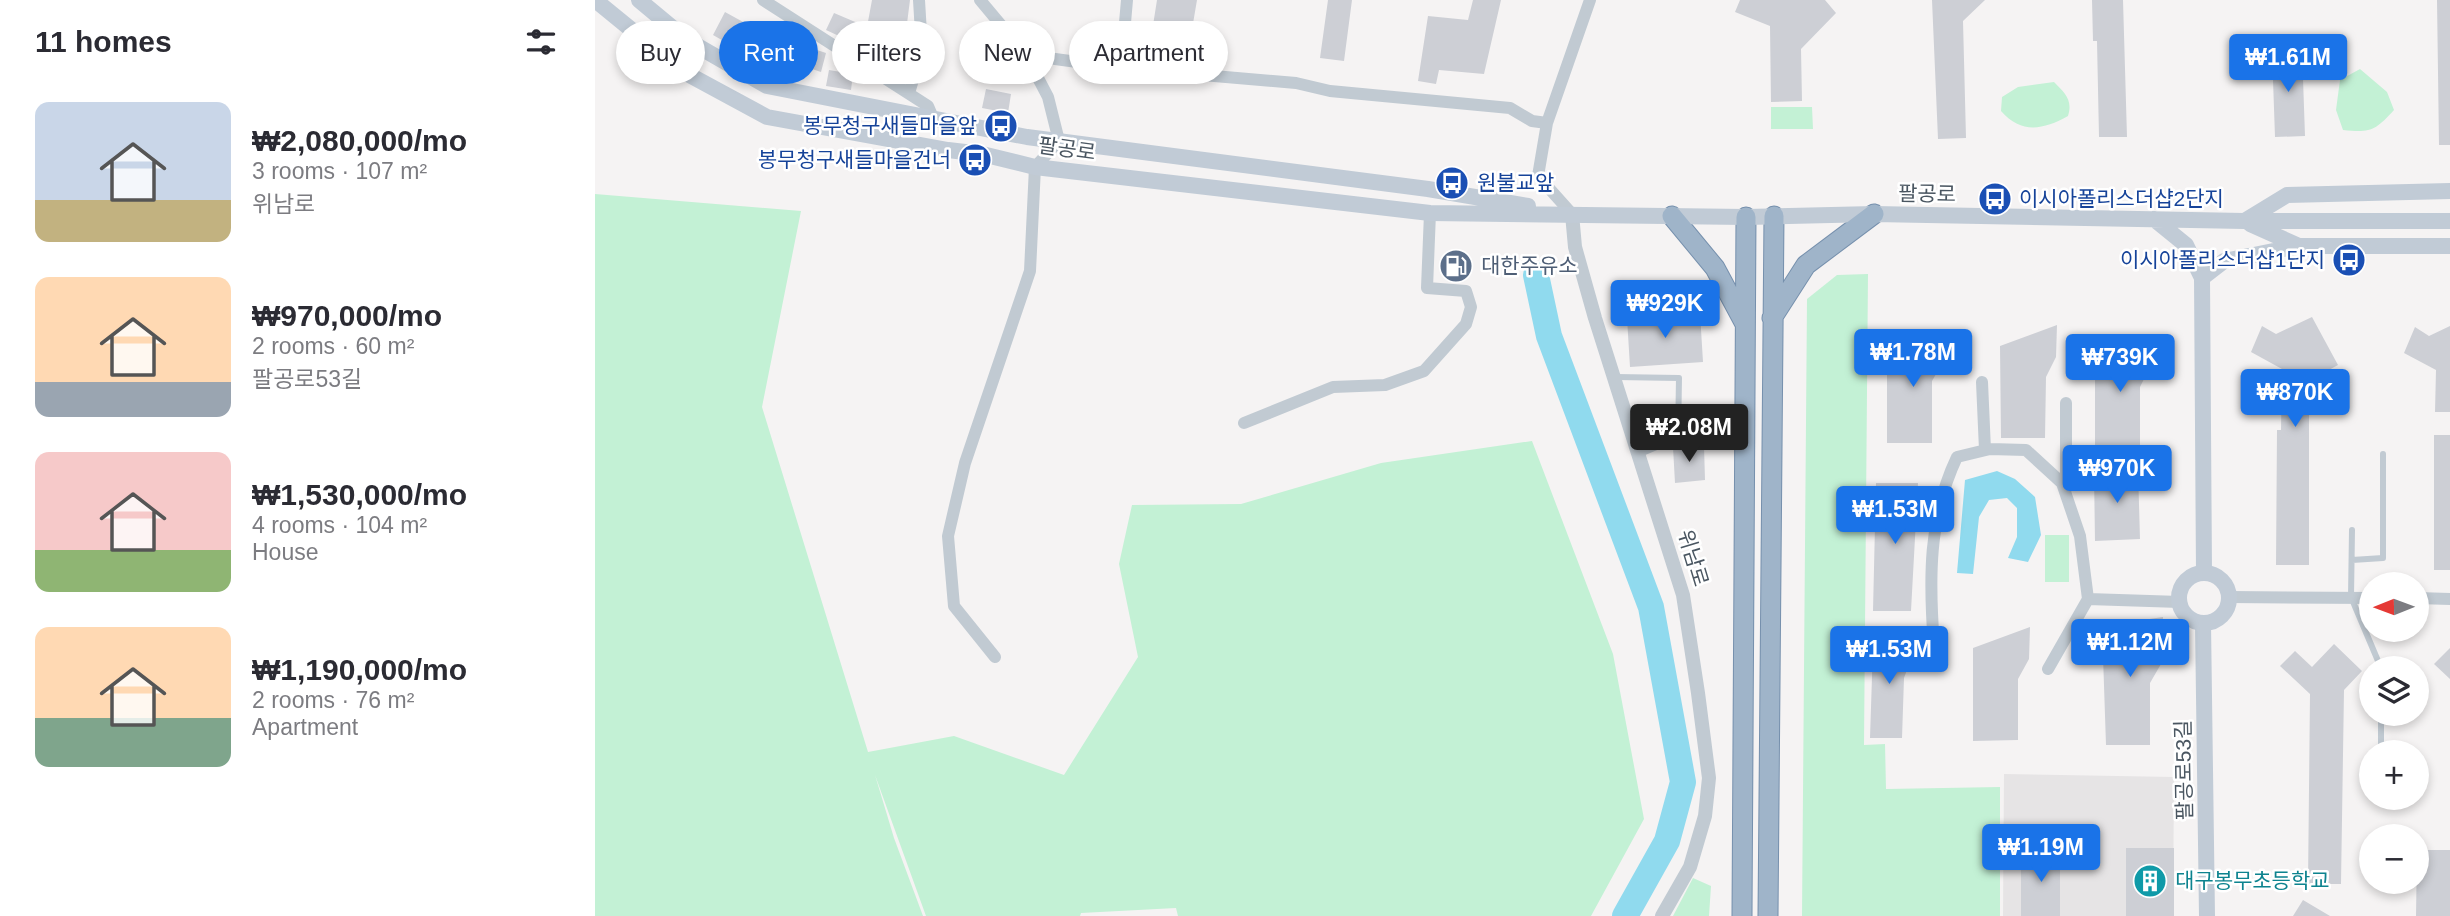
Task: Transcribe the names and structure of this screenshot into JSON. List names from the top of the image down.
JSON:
{
  "streets": {
    "main road": ["팔공로", "팔공로53길"],
    "street": ["위남로"]
  },
  "crossings": [
    ["팔공로", "위남로"]
  ],
  "places": {
    "bus stop": [
      "봉무청구새들마을앞",
      "봉무청구새들마을건너",
      "원불교앞",
      "이시아폴리스더샵2단지",
      "이시아폴리스더샵1단지"
    ],
    "fuel station": ["대한주유소"],
    "building": ["대구봉무초등학교"]
  },
  "north": "left",
  "page": {
    "heading": "11 homes",
    "chip": [
      "Buy",
      "Rent",
      "Filters",
      "New",
      "Apartment"
    ],
    "price": [
      "₩1.61M",
      "₩929K",
      "₩1.78M",
      "₩739K",
      "₩870K",
      "₩2.08M",
      "₩970K",
      "₩1.53M",
      "₩1.12M",
      "₩1.53M",
      "₩1.19M"
    ],
    "list": [
      {
        "name": "₩2,080,000/mo",
        "note": "3 rooms · 107 m² · 위남로"
      },
      {
        "name": "₩970,000/mo",
        "note": "2 rooms · 60 m² · 팔공로53길"
      },
      {
        "name": "₩1,530,000/mo",
        "note": "4 rooms · 104 m² · House"
      },
      {
        "name": "₩1,190,000/mo",
        "note": "2 rooms · 76 m² · Apartment"
      }
    ],
    "map_buttons": ["+", "−"]
  }
}
